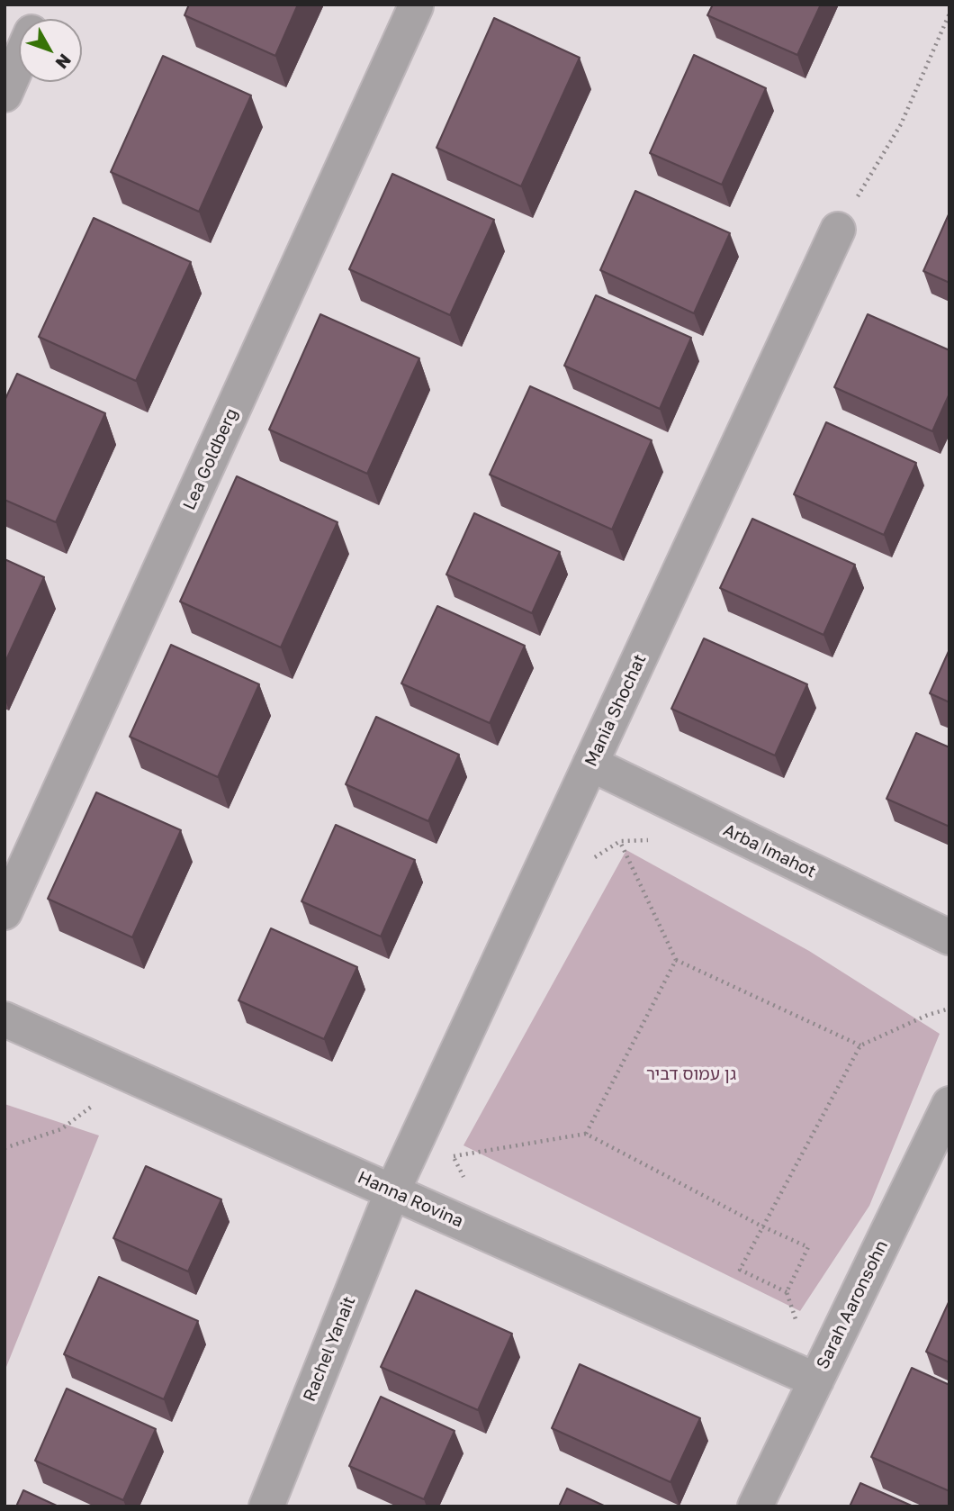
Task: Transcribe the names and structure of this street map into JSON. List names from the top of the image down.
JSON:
{
  "streets": {
    "street": [
      "Lea Goldberg",
      "Mania Shochat",
      "Arba Imahot",
      "Hanna Rovina",
      "Sarah Aaronsohn",
      "Rachel Yanait"
    ]
  },
  "crossings": [
    ["Mania Shochat", "Arba Imahot"],
    ["Mania Shochat", "Hanna Rovina"],
    ["Mania Shochat", "Rachel Yanait"],
    ["Hanna Rovina", "Sarah Aaronsohn"],
    ["Hanna Rovina", "Rachel Yanait"]
  ],
  "parks": ["גן עמוס דביר"],
  "north": "bottom right"
}
